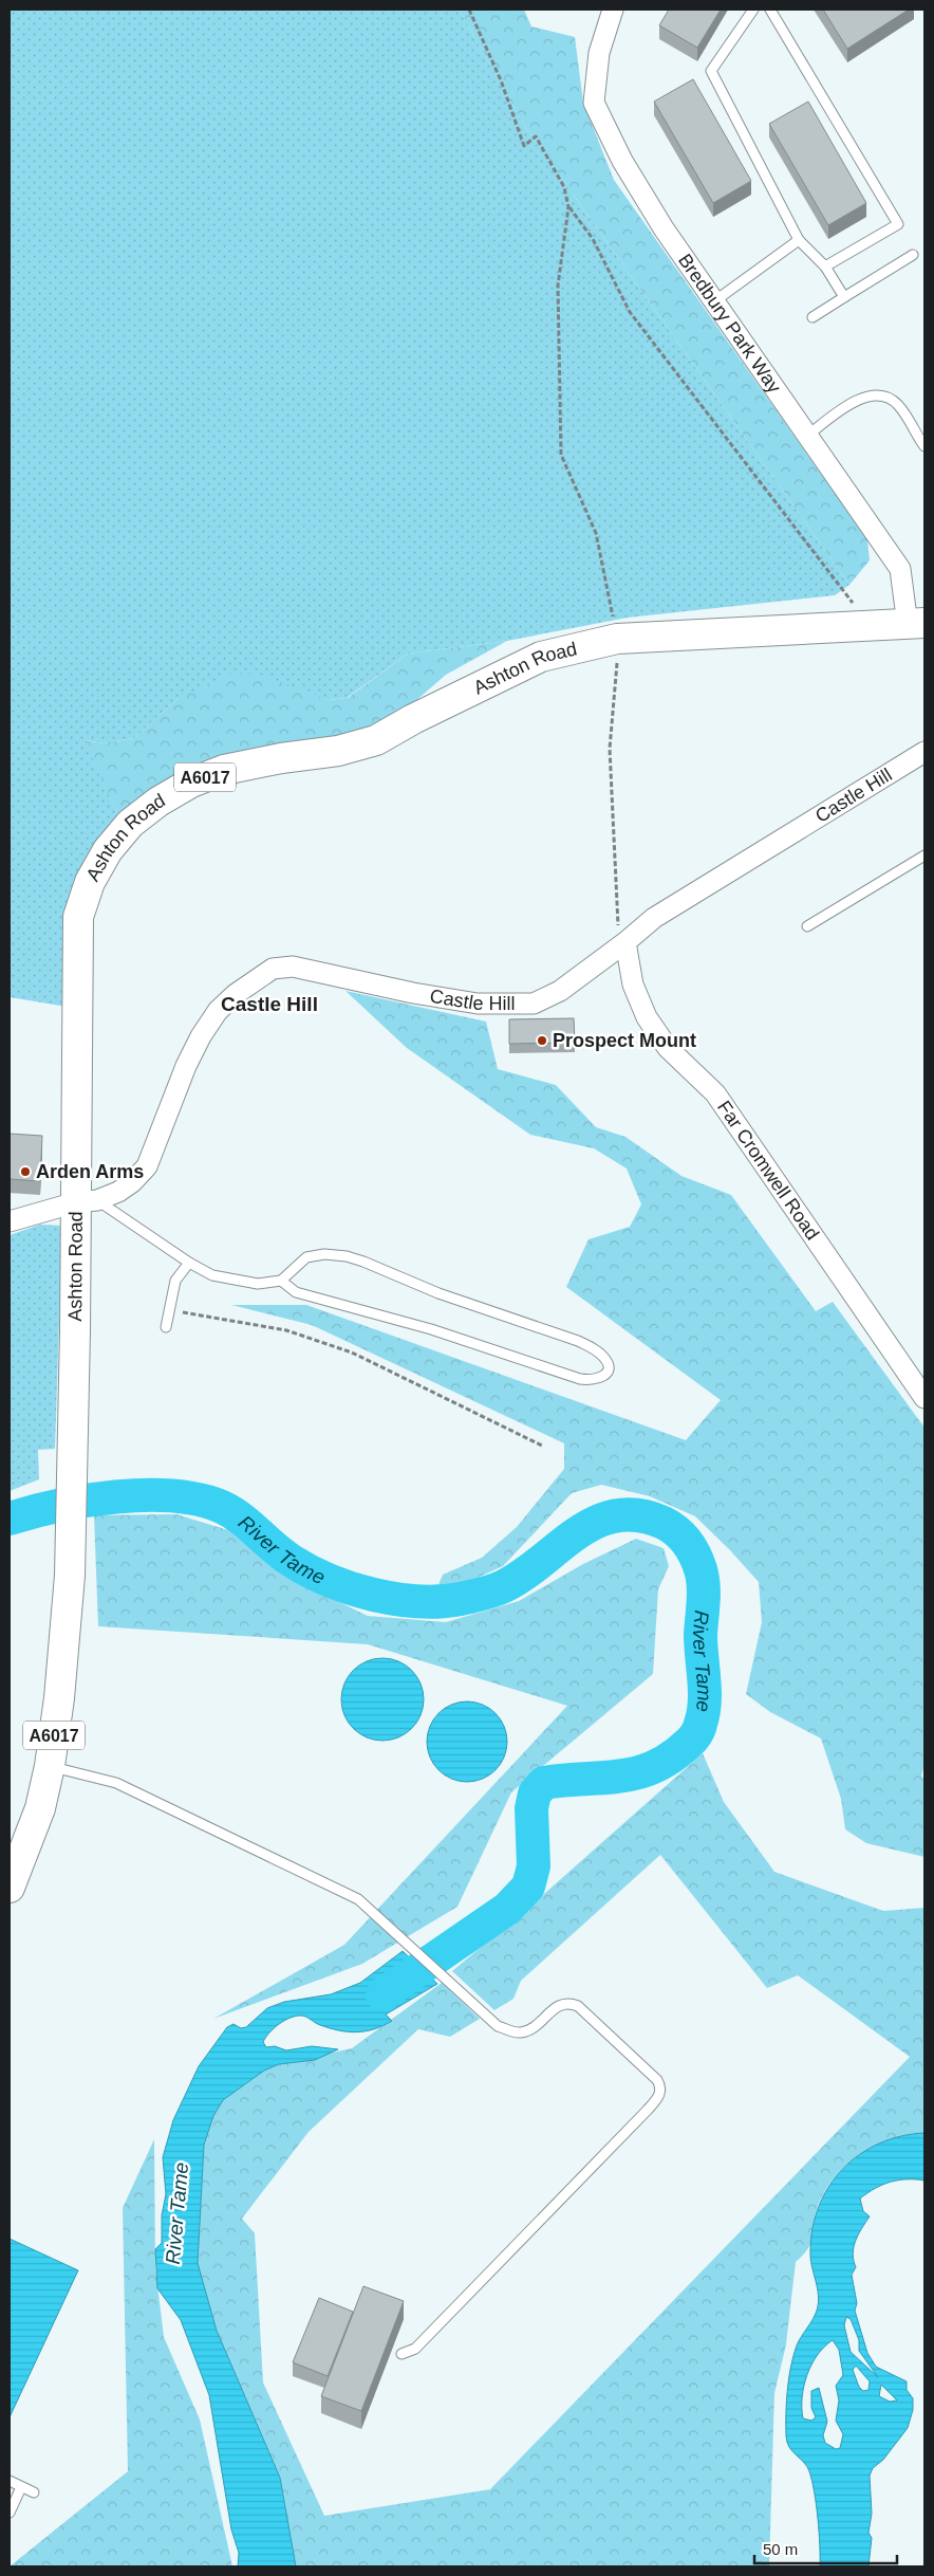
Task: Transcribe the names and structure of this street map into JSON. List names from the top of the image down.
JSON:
{
  "streets": {
    "highway": ["Ashton Road", "A6017"],
    "street": ["Bredbury Park Way", "Castle Hill", "Far Cromwell Road"]
  },
  "crossings": [
    ["Bredbury Park Way", "Ashton Road"],
    ["Ashton Road", "A6017"],
    ["Ashton Road", "Castle Hill"],
    ["Castle Hill", "Far Cromwell Road"]
  ],
  "districts": ["Castle Hill"],
  "water": ["River Tame"],
  "places": ["Prospect Mount", "Arden Arms"],
  "scale_bar": "50 m"
}
